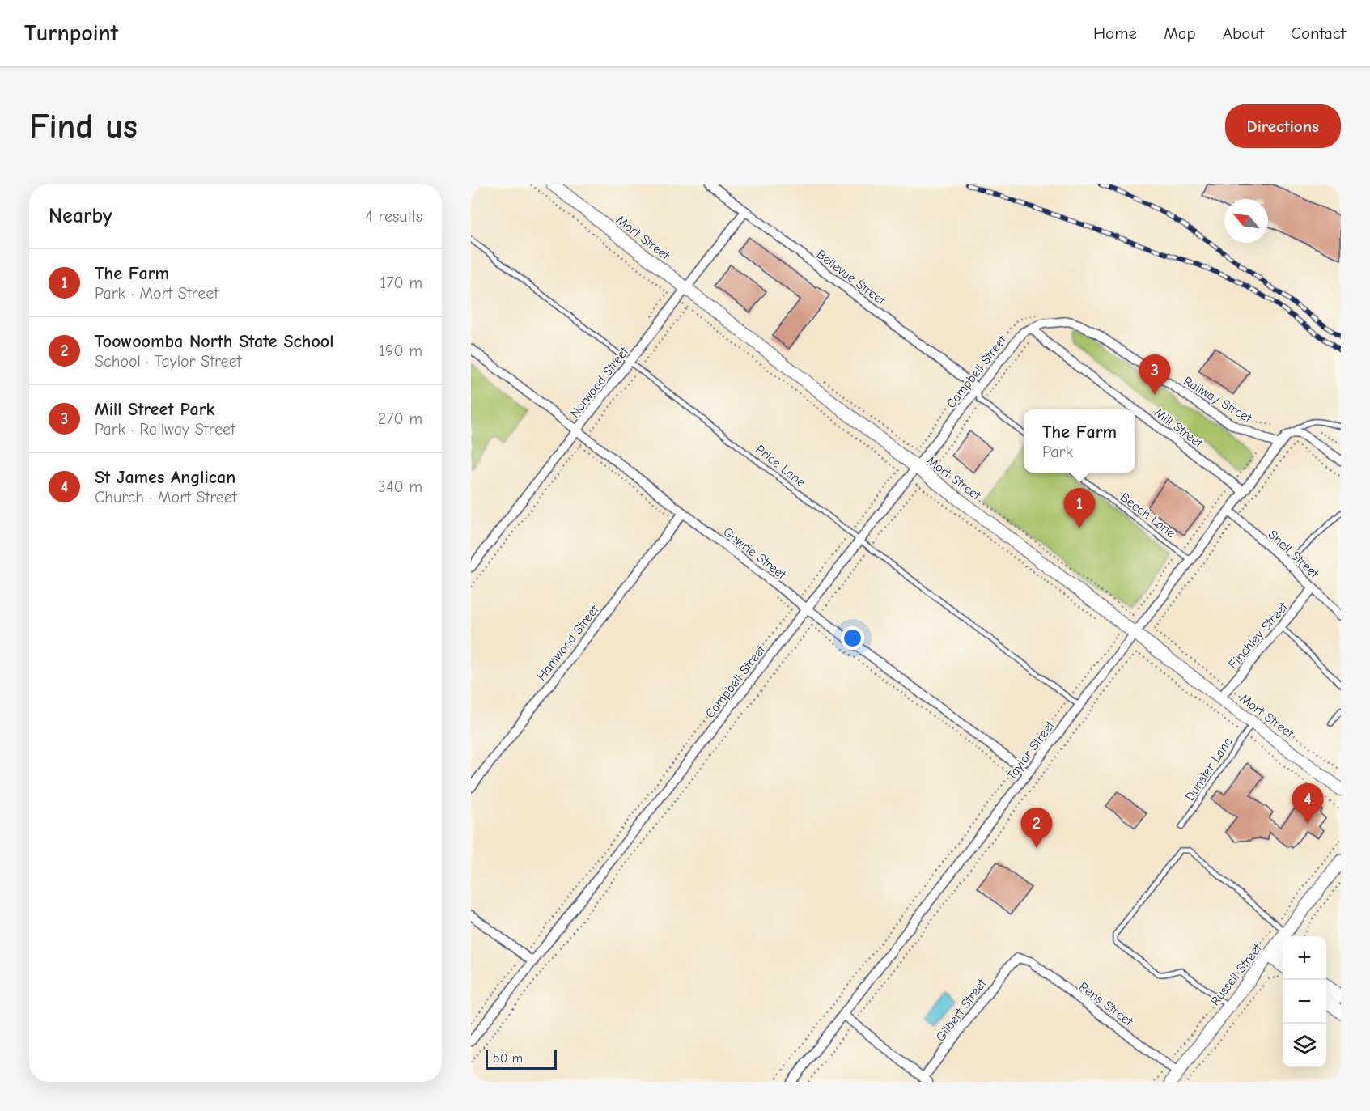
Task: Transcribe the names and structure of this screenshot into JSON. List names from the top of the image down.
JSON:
{
  "streets": {
    "street": [
      "Mort Street",
      "Bellevue Street",
      "Campbell Street",
      "Norwood Street",
      "Railway Street",
      "Mill Street",
      "Gowrie Street",
      "Snell Street",
      "Finchley Street",
      "Hamwood Street",
      "Taylor Street",
      "Russell Street",
      "Rens Street",
      "Gilbert Street"
    ],
    "lane": ["Price Lane", "Beech Lane", "Dunster Lane"]
  },
  "crossings": [
    ["Mort Street", "Campbell Street"],
    ["Mort Street", "Norwood Street"],
    ["Mort Street", "Finchley Street"],
    ["Mort Street", "Taylor Street"],
    ["Mort Street", "Dunster Lane"],
    ["Bellevue Street", "Campbell Street"],
    ["Bellevue Street", "Norwood Street"],
    ["Campbell Street", "Railway Street"],
    ["Campbell Street", "Price Lane"],
    ["Campbell Street", "Gowrie Street"],
    ["Norwood Street", "Price Lane"],
    ["Norwood Street", "Gowrie Street"],
    ["Railway Street", "Mill Street"],
    ["Railway Street", "Taylor Street"],
    ["Mill Street", "Taylor Street"],
    ["Price Lane", "Taylor Street"],
    ["Beech Lane", "Taylor Street"],
    ["Gowrie Street", "Hamwood Street"],
    ["Gowrie Street", "Taylor Street"],
    ["Snell Street", "Finchley Street"],
    ["Snell Street", "Taylor Street"],
    ["Russell Street", "Rens Street"],
    ["Rens Street", "Gilbert Street"]
  ],
  "scale_bar": "50 m",
  "north": "top left",
  "page": {
    "header": "Turnpoint",
    "nav": [
      "Home",
      "Map",
      "About",
      "Contact"
    ],
    "buttons": "Directions",
    "title": "Find us",
    "heading": ["Nearby", "4 results"],
    "list": [
      {
        "mark": "1",
        "name": "The Farm",
        "note": "Park · Mort Street",
        "value": "170 m"
      },
      {
        "mark": "2",
        "name": "Toowoomba North State School",
        "note": "School · Taylor Street",
        "value": "190 m"
      },
      {
        "mark": "3",
        "name": "Mill Street Park",
        "note": "Park · Railway Street",
        "value": "270 m"
      },
      {
        "mark": "4",
        "name": "St James Anglican",
        "note": "Church · Mort Street",
        "value": "340 m"
      }
    ],
    "pins": [
      "3",
      "1",
      "4",
      "2"
    ],
    "popup": ["The Farm", "Park"],
    "map_buttons": ["+", "−"],
    "scale": "50 m"
  }
}
